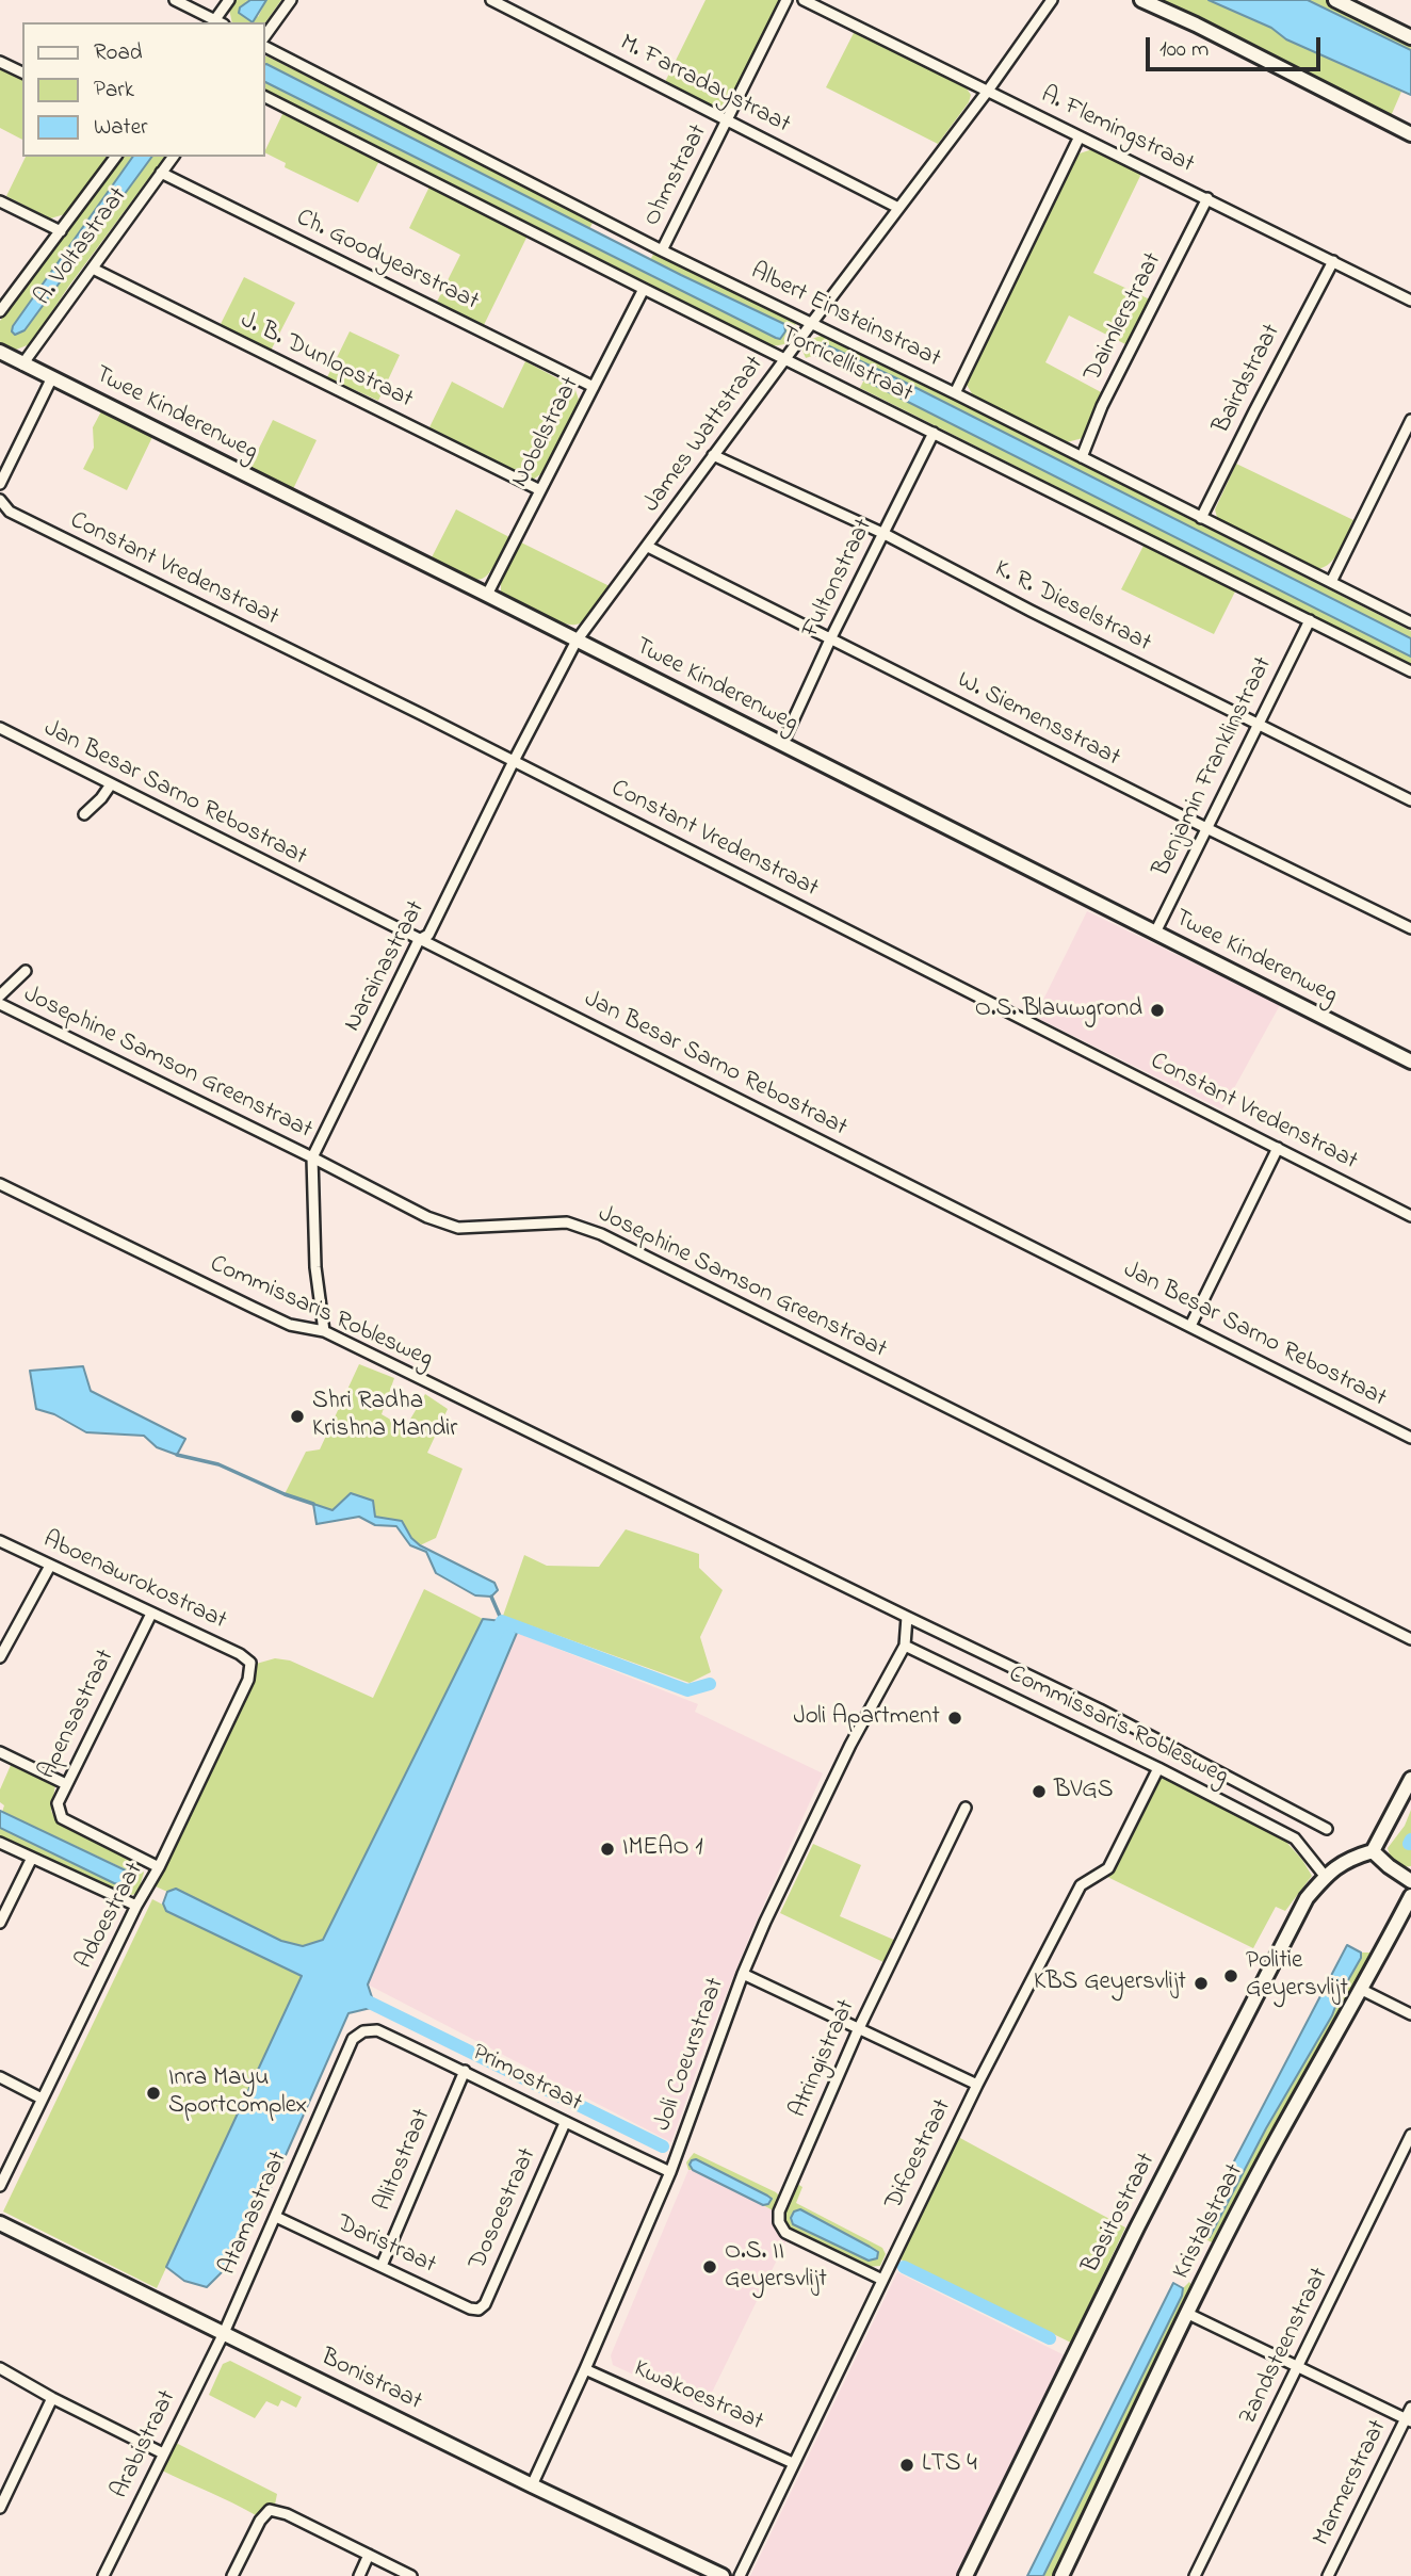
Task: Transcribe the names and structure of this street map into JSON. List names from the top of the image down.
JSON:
{
  "streets": {
    "street": [
      "M. Farradaystraat",
      "A. Flemingstraat",
      "Ohmstraat",
      "A. Voltastraat",
      "Ch. Goodyearstraat",
      "Albert Einsteinstraat",
      "Daimlerstraat",
      "J. B. Dunlopstraat",
      "Torricellistraat",
      "Bairdstraat",
      "Twee Kinderenweg",
      "Nobelstraat",
      "James Wattstraat",
      "Constant Vredenstraat",
      "Fultonstraat",
      "K. R. Dieselstraat",
      "W. Siemensstraat",
      "Benjamin Franklinstraat",
      "Jan Besar Sarno Rebostraat",
      "Narainastraat",
      "Josephine Samson Greenstraat",
      "Commissaris Roblesweg",
      "Aboenawrokostraat",
      "Apensastraat",
      "Adoestraat",
      "Joli Coeurstraat",
      "Atringistraat",
      "Primostraat",
      "Difoestraat",
      "Alitostraat",
      "Dosoestraat",
      "Atamastraat",
      "Basitostraat",
      "Kristalstraat",
      "Daristraat",
      "Zandsteenstraat",
      "Bonistraat",
      "Kwakoestraat",
      "Arabistraat",
      "Marmerstraat"
    ]
  },
  "crossings": [
    ["M. Farradaystraat", "Ohmstraat"],
    ["M. Farradaystraat", "James Wattstraat"],
    ["A. Flemingstraat", "Daimlerstraat"],
    ["A. Flemingstraat", "Bairdstraat"],
    ["A. Flemingstraat", "James Wattstraat"],
    ["Ohmstraat", "Albert Einsteinstraat"],
    ["A. Voltastraat", "Ch. Goodyearstraat"],
    ["A. Voltastraat", "J. B. Dunlopstraat"],
    ["A. Voltastraat", "Twee Kinderenweg"],
    ["Ch. Goodyearstraat", "Nobelstraat"],
    ["Albert Einsteinstraat", "Daimlerstraat"],
    ["Albert Einsteinstraat", "Bairdstraat"],
    ["Albert Einsteinstraat", "James Wattstraat"],
    ["J. B. Dunlopstraat", "Nobelstraat"],
    ["Torricellistraat", "Nobelstraat"],
    ["Torricellistraat", "James Wattstraat"],
    ["Torricellistraat", "Fultonstraat"],
    ["Torricellistraat", "Benjamin Franklinstraat"],
    ["Twee Kinderenweg", "Nobelstraat"],
    ["Twee Kinderenweg", "James Wattstraat"],
    ["Twee Kinderenweg", "Fultonstraat"],
    ["Twee Kinderenweg", "Benjamin Franklinstraat"],
    ["Twee Kinderenweg", "Narainastraat"],
    ["James Wattstraat", "K. R. Dieselstraat"],
    ["James Wattstraat", "W. Siemensstraat"],
    ["James Wattstraat", "Narainastraat"],
    ["Constant Vredenstraat", "Narainastraat"],
    ["Fultonstraat", "K. R. Dieselstraat"],
    ["Fultonstraat", "W. Siemensstraat"],
    ["K. R. Dieselstraat", "Benjamin Franklinstraat"],
    ["W. Siemensstraat", "Benjamin Franklinstraat"],
    ["Jan Besar Sarno Rebostraat", "Narainastraat"],
    ["Narainastraat", "Josephine Samson Greenstraat"],
    ["Narainastraat", "Commissaris Roblesweg"],
    ["Commissaris Roblesweg", "Joli Coeurstraat"],
    ["Commissaris Roblesweg", "Difoestraat"],
    ["Commissaris Roblesweg", "Basitostraat"],
    ["Aboenawrokostraat", "Apensastraat"],
    ["Aboenawrokostraat", "Adoestraat"],
    ["Apensastraat", "Adoestraat"],
    ["Joli Coeurstraat", "Primostraat"],
    ["Joli Coeurstraat", "Bonistraat"],
    ["Joli Coeurstraat", "Kwakoestraat"],
    ["Atringistraat", "Difoestraat"],
    ["Primostraat", "Alitostraat"],
    ["Primostraat", "Dosoestraat"],
    ["Primostraat", "Atamastraat"],
    ["Difoestraat", "Kwakoestraat"],
    ["Alitostraat", "Daristraat"],
    ["Dosoestraat", "Daristraat"],
    ["Atamastraat", "Daristraat"],
    ["Atamastraat", "Bonistraat"],
    ["Atamastraat", "Arabistraat"],
    ["Bonistraat", "Arabistraat"]
  ],
  "places": [
    "O.S. Blauwgrond",
    "Shri Radha Krishna Mandir",
    "Joli Apartment",
    "BVGS",
    "IMEAO 1",
    "Politie Geyersvlijt",
    "KBS Geyersvlijt",
    "Inra Mayu Sportcomplex",
    "O.S. II Geyersvlijt",
    "LTS 4"
  ],
  "legend": ["Road", "Park", "Water"],
  "scale_bar": "100 m"
}
